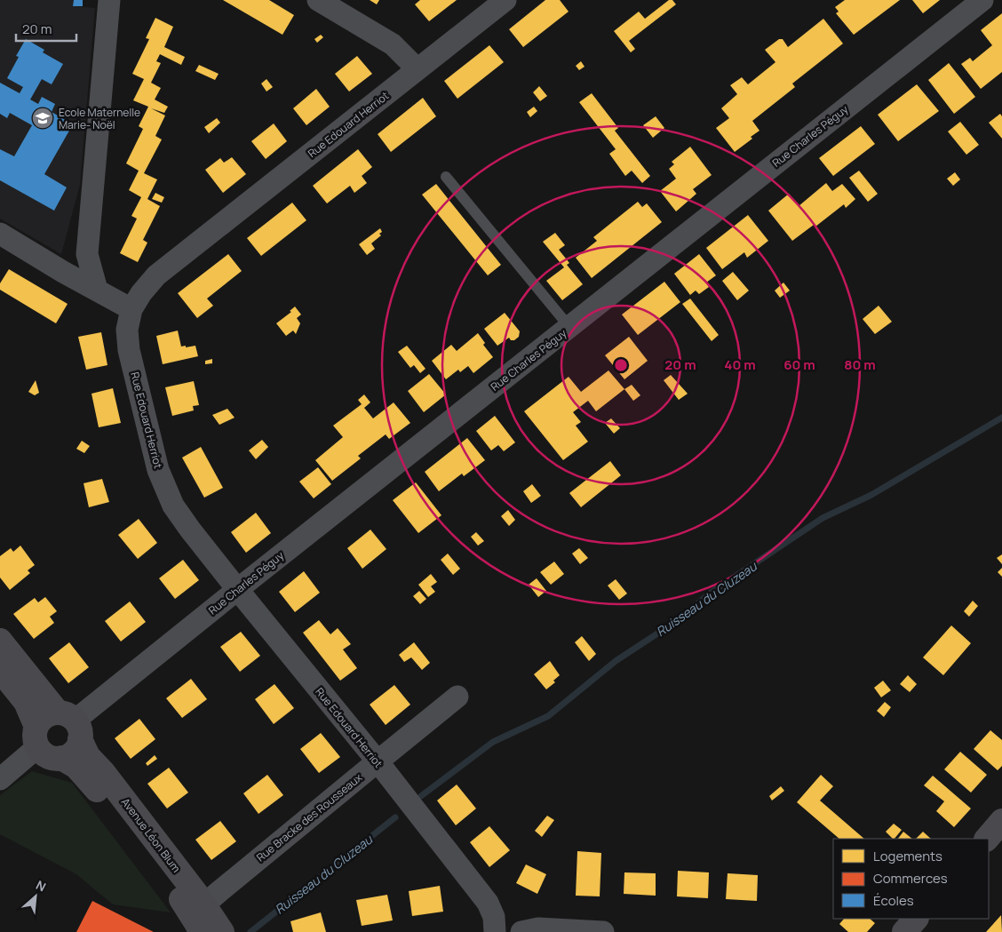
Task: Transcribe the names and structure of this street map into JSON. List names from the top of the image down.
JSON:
{
  "streets": {
    "main road": ["Avenue Léon Blum"],
    "street": ["Rue Edouard Herriot", "Rue Charles Péguy", "Rue Bracke des Rousseaux"]
  },
  "crossings": [
    ["Rue Edouard Herriot", "Rue Charles Péguy"],
    ["Rue Edouard Herriot", "Rue Bracke des Rousseaux"],
    ["Rue Charles Péguy", "Avenue Léon Blum"],
    ["Rue Bracke des Rousseaux", "Avenue Léon Blum"]
  ],
  "water": ["Ruisseau du Cluzeau"],
  "places": {
    "school or university": ["Ecole Maternelle Marie- Noël"]
  },
  "legend": ["Logements", "Commerces", "Écoles"],
  "scale_bar": "20 m",
  "north": "top right",
  "rings": [
    "20 m",
    "40 m",
    "60 m",
    "80 m"
  ]
}
